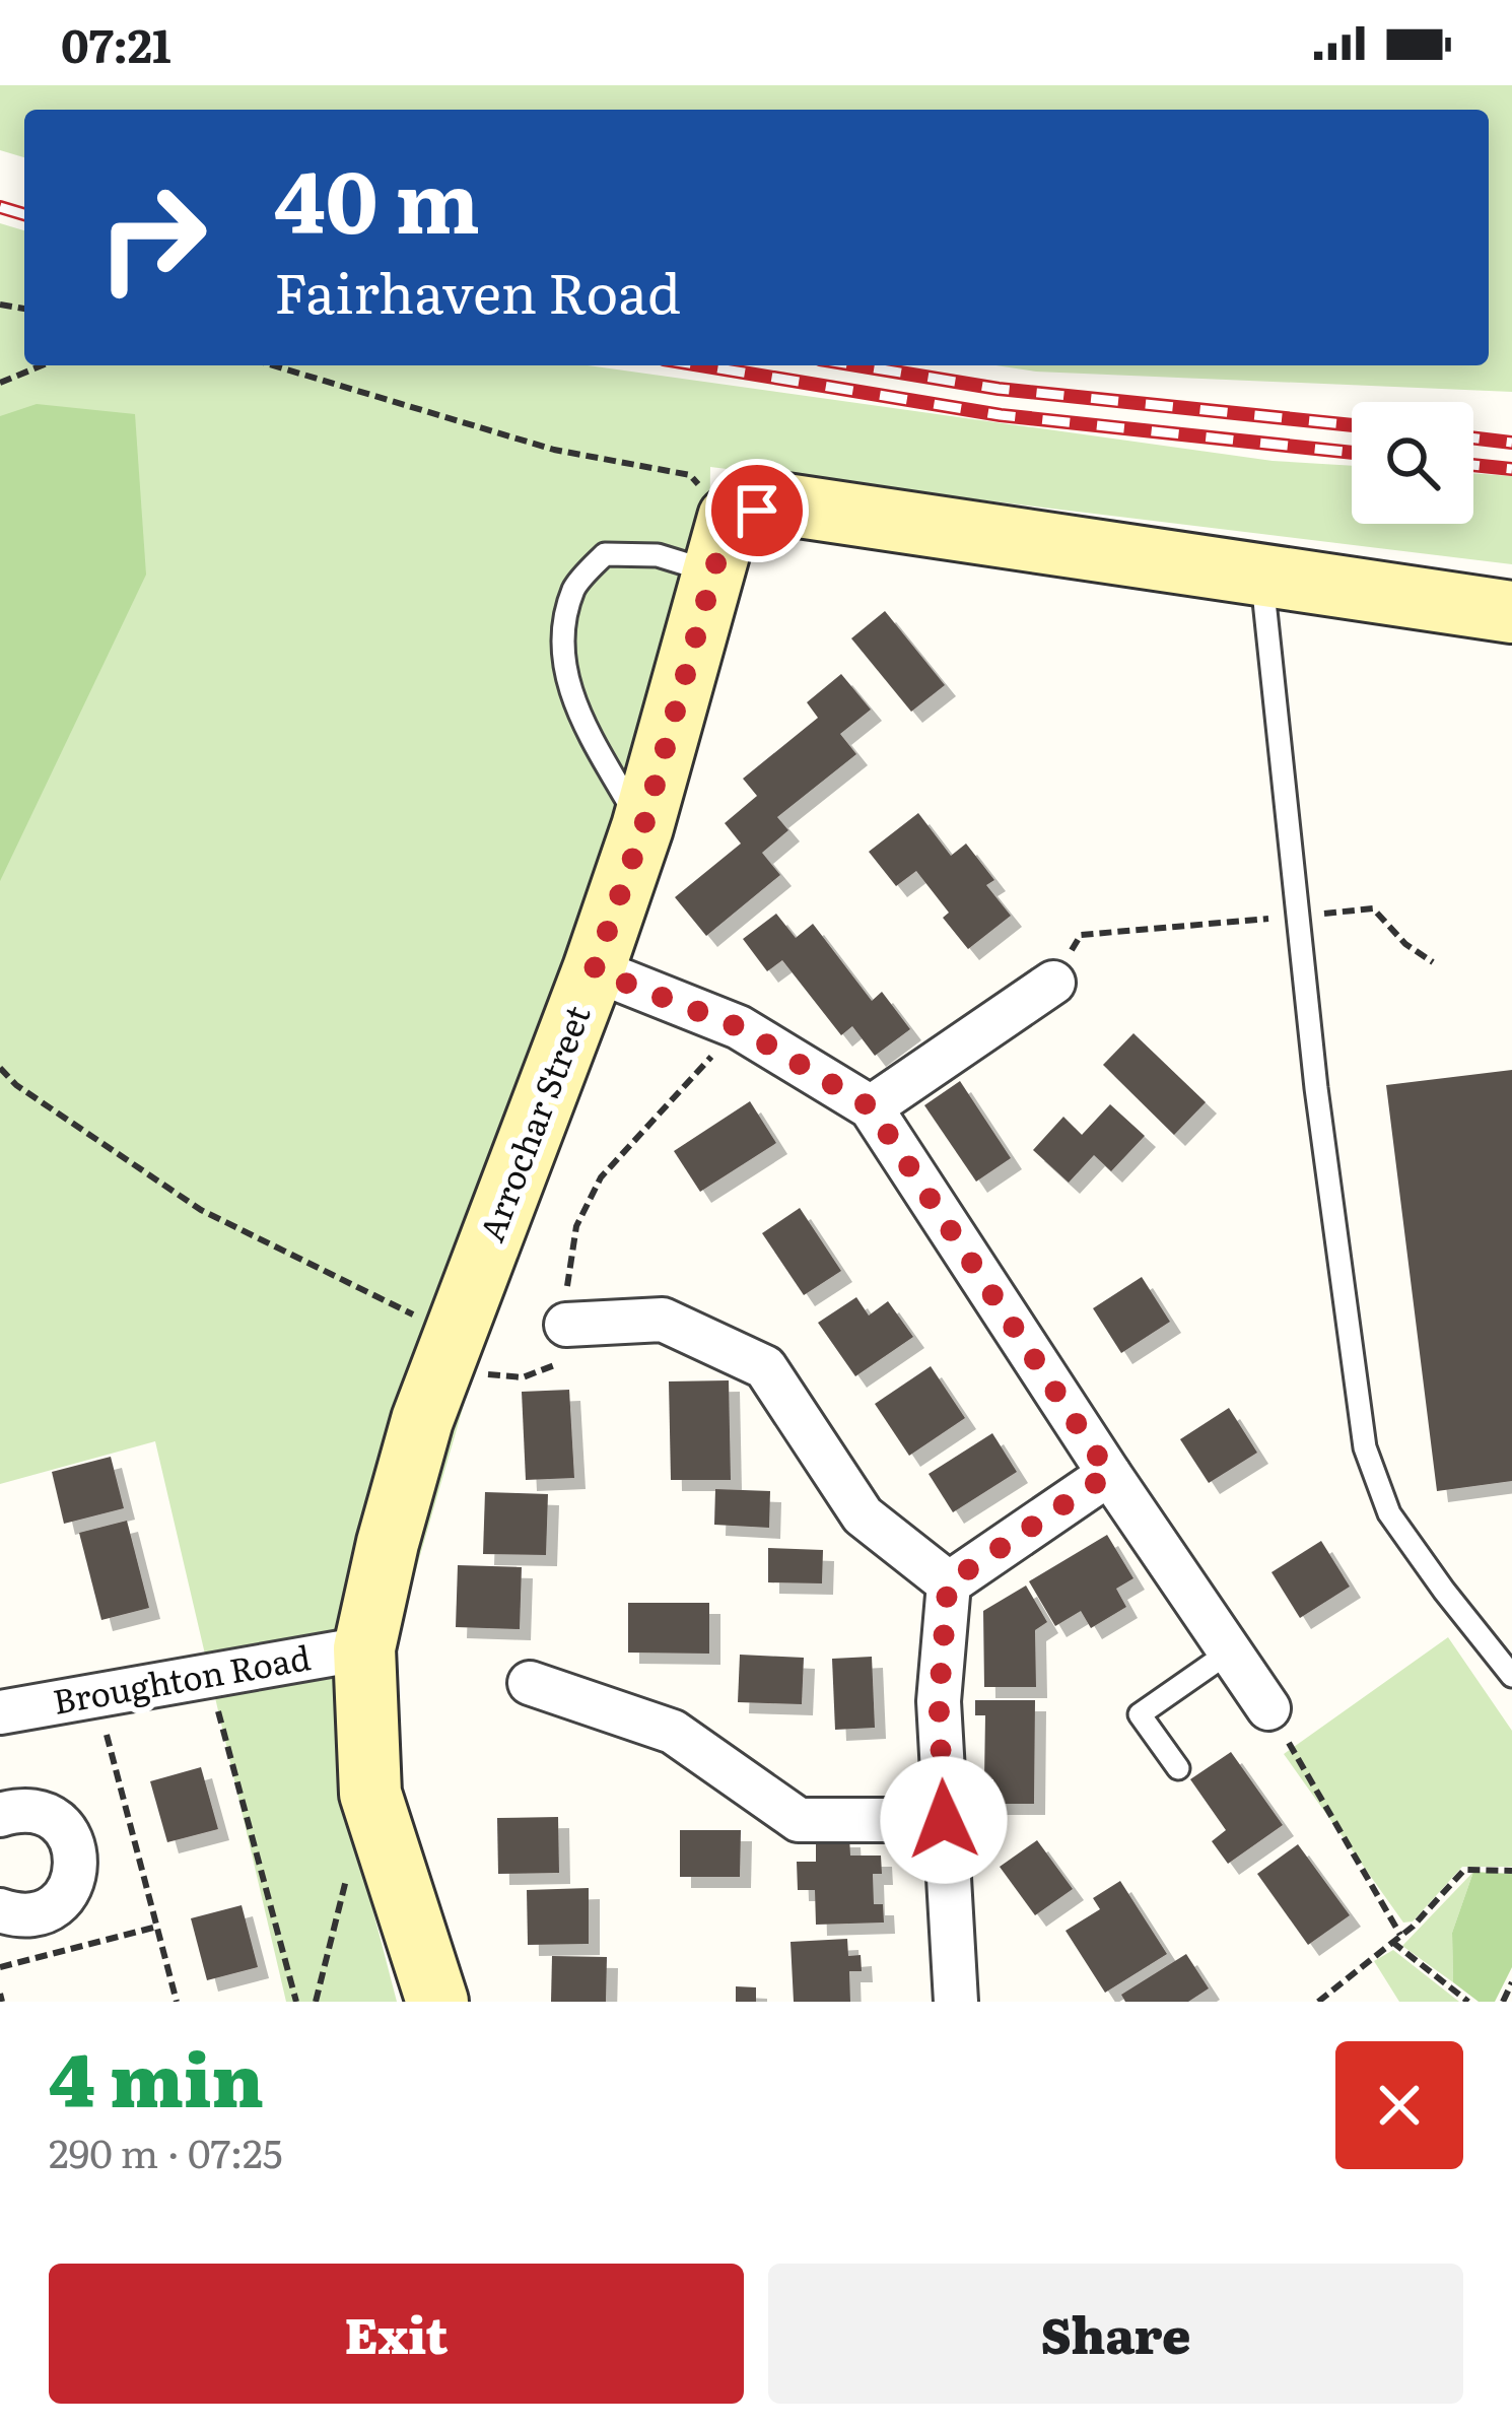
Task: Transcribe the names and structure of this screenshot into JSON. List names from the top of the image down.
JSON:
{
  "streets": {
    "street": ["Arrochar Street", "Broughton Road"]
  },
  "crossings": [
    ["Arrochar Street", "Broughton Road"]
  ],
  "page": {
    "status": "07:21",
    "turn": ["40 m", "Fairhaven Road"],
    "heading": ["4 min", "290 m · 07:25"],
    "buttons": ["Exit", "Share"]
  }
}
